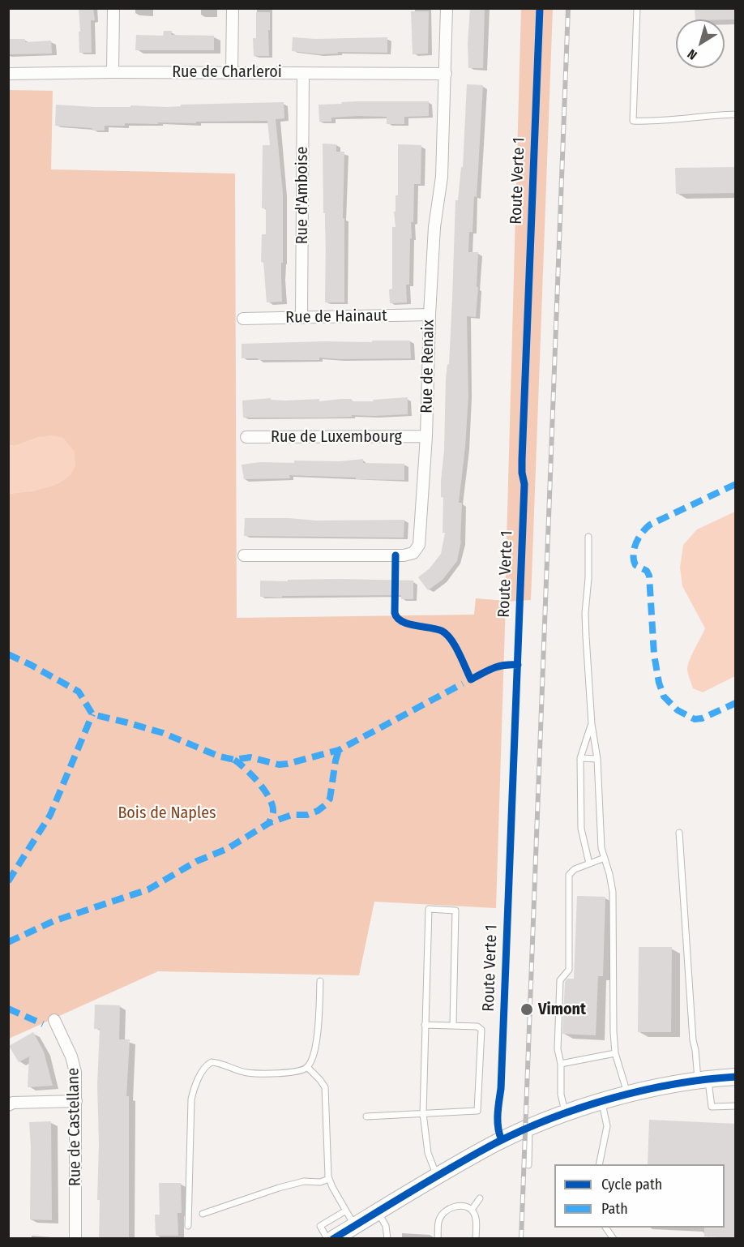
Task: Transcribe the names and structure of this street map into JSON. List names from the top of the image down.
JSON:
{
  "streets": {
    "street": [
      "Rue de Charleroi",
      "Rue d'Amboise",
      "Rue de Hainaut",
      "Rue de Renaix",
      "Rue de Luxembourg",
      "Rue de Castellane"
    ],
    "cycle path": ["Route Verte 1"]
  },
  "crossings": [
    ["Rue de Charleroi", "Rue d'Amboise"],
    ["Rue de Charleroi", "Rue de Renaix"],
    ["Rue d'Amboise", "Rue de Hainaut"],
    ["Rue de Hainaut", "Rue de Renaix"],
    ["Rue de Renaix", "Rue de Luxembourg"]
  ],
  "parks": ["Bois de Naples"],
  "places": ["Vimont"],
  "legend": ["Cycle path", "Path"],
  "north": "bottom left"
}
